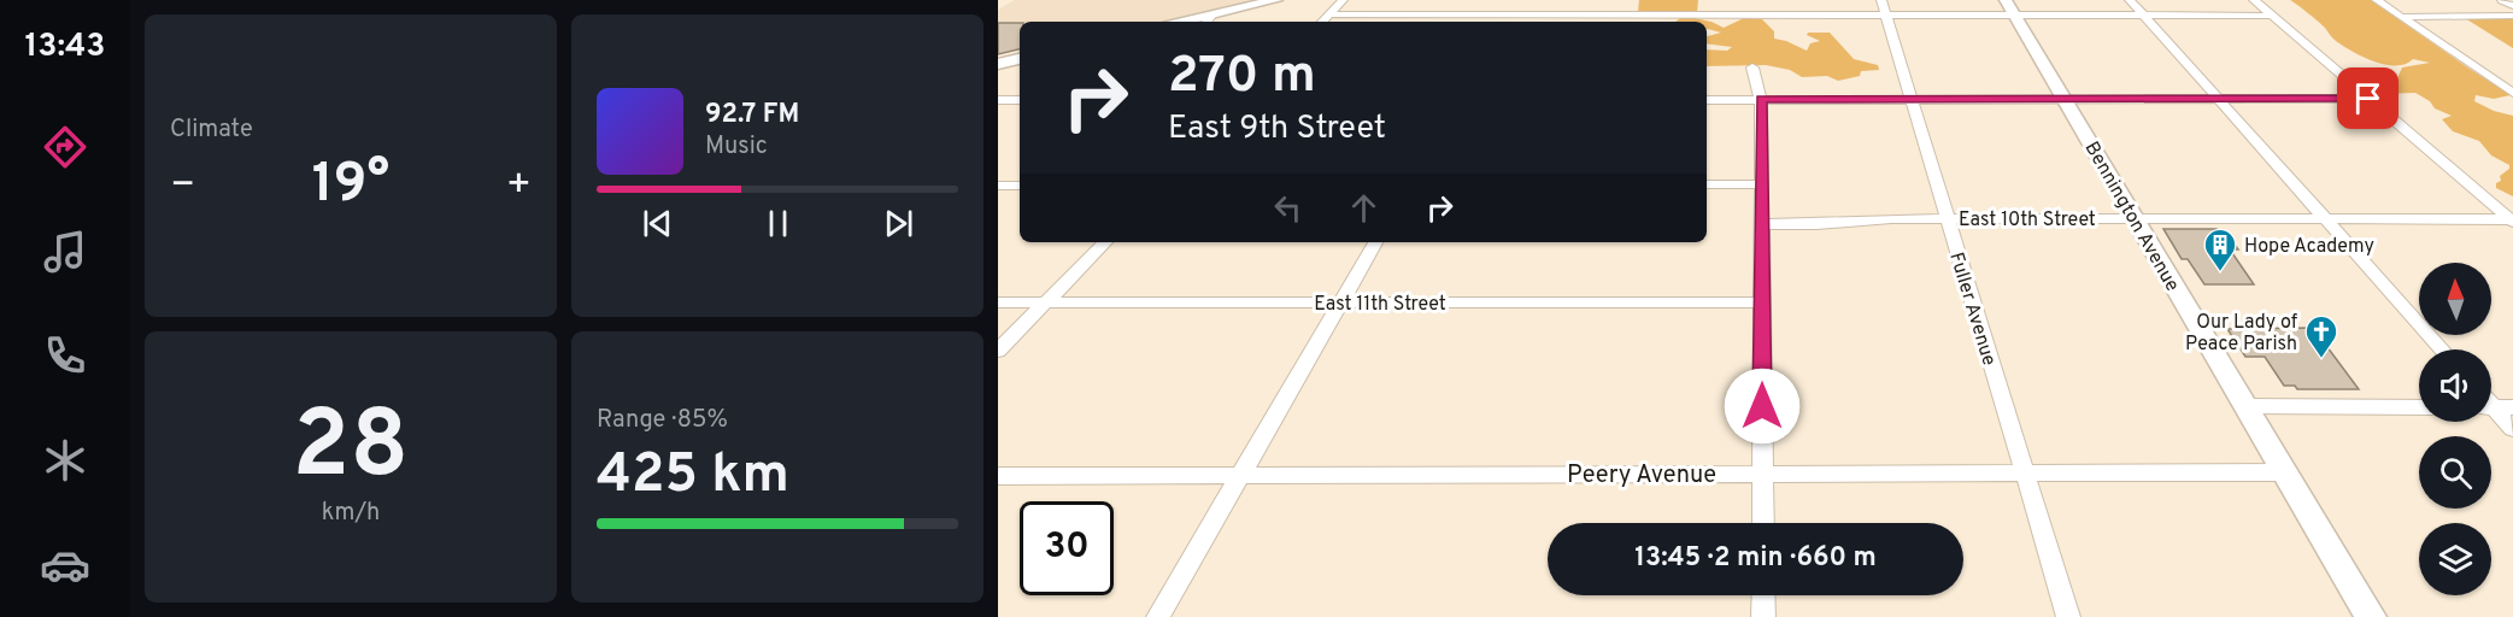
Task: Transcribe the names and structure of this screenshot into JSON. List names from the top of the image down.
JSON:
{
  "streets": {
    "street": [
      "Bennington Avenue",
      "East 10th Street",
      "East 11th Street",
      "Fuller Avenue",
      "Peery Avenue"
    ]
  },
  "crossings": [
    ["Bennington Avenue", "East 10th Street"],
    ["Bennington Avenue", "Peery Avenue"],
    ["East 10th Street", "Fuller Avenue"],
    ["Fuller Avenue", "Peery Avenue"]
  ],
  "places": {
    "building": ["Hope Academy"],
    "church": ["Our Lady of Peace Parish"]
  },
  "north": "top",
  "page": {
    "tabs": "13:43",
    "tile": [
      "Climate",
      ["28", "km/h"],
      ["Range · 85%", "425 km"]
    ],
    "turn": ["270 m", "East 9th Street"],
    "song": ["92.7 FM", "Music"],
    "heat": ["−", "19°", "+"],
    "limit": "30",
    "trip": "13:45 · 2 min · 660 m"
  }
}
